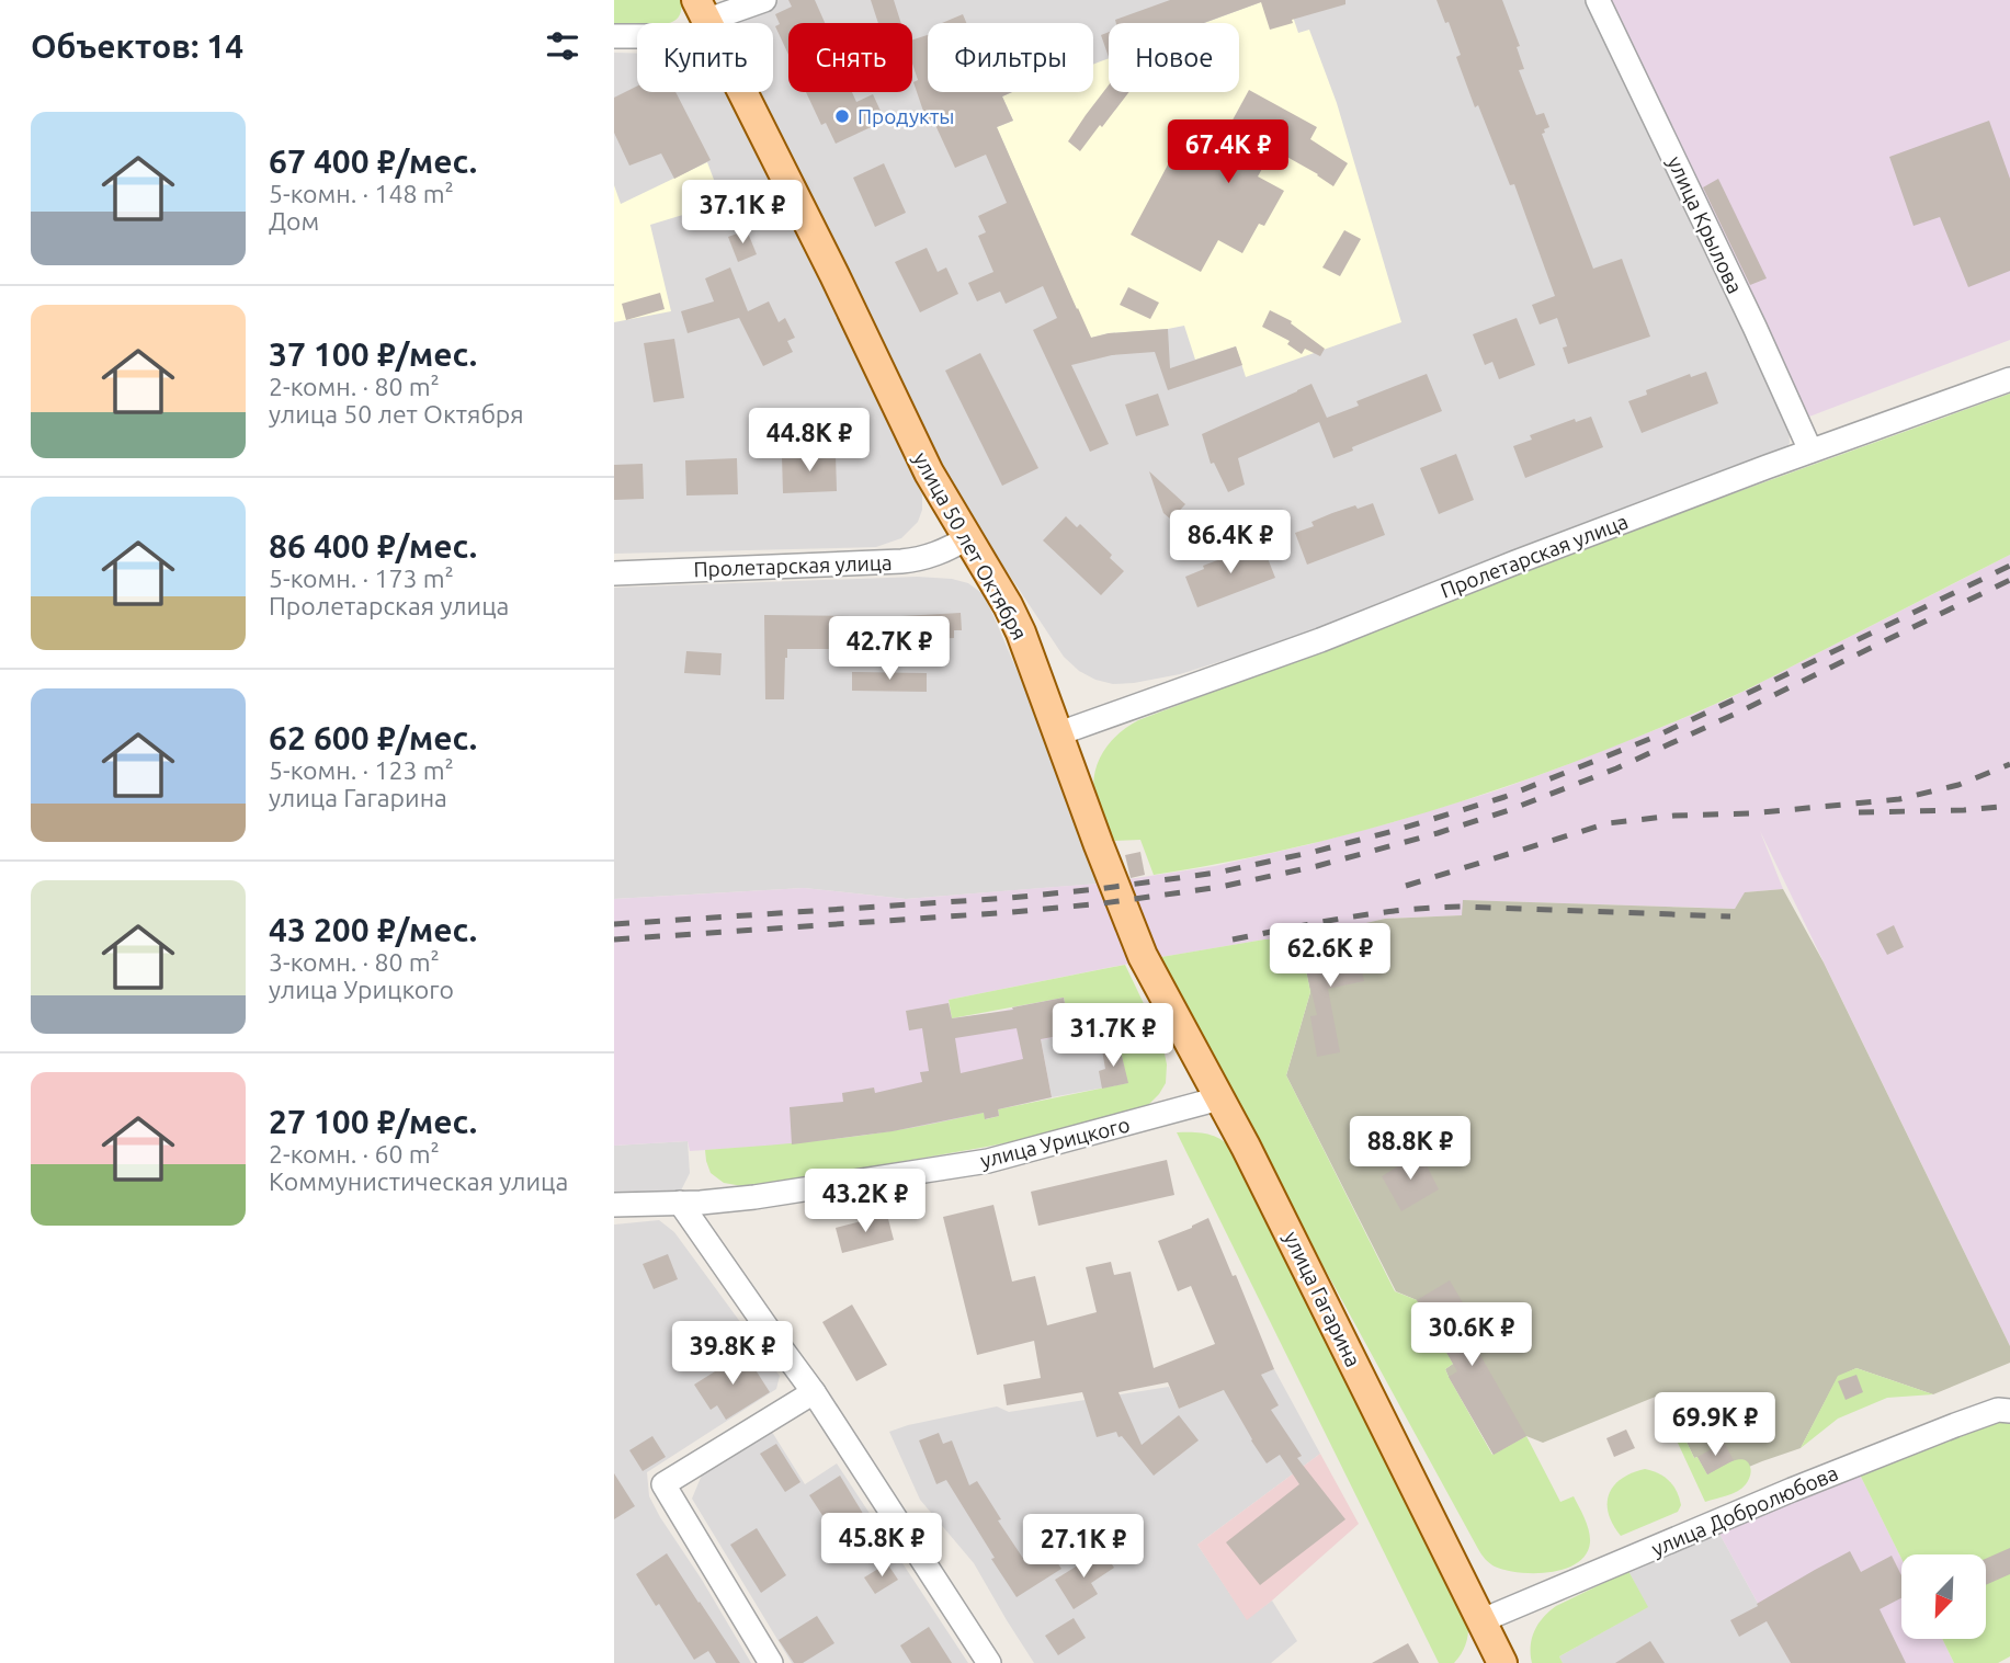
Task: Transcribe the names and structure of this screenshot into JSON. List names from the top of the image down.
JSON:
{
  "streets": {
    "main road": ["улица 50 лет Октября", "улица Гагарина"],
    "street": [
      "улица Крылова",
      "Пролетарская улица",
      "улица Урицкого",
      "улица Добролюбова"
    ]
  },
  "crossings": [
    ["улица Крылова", "Пролетарская улица"],
    ["улица 50 лет Октября", "Пролетарская улица"],
    ["улица 50 лет Октября", "улица Гагарина"],
    ["улица Урицкого", "улица Гагарина"],
    ["улица Гагарина", "улица Добролюбова"]
  ],
  "places": ["Продукты"],
  "north": "bottom left",
  "page": {
    "heading": "Объектов: 14",
    "chip": [
      "Купить",
      "Снять",
      "Фильтры",
      "Новое"
    ],
    "list": [
      {
        "name": "67 400 ₽/мес.",
        "note": "5-комн. · 148 m² · Дом"
      },
      {
        "name": "37 100 ₽/мес.",
        "note": "2-комн. · 80 m² · улица 50 лет Октября"
      },
      {
        "name": "86 400 ₽/мес.",
        "note": "5-комн. · 173 m² · Пролетарская улица"
      },
      {
        "name": "62 600 ₽/мес.",
        "note": "5-комн. · 123 m² · улица Гагарина"
      },
      {
        "name": "43 200 ₽/мес.",
        "note": "3-комн. · 80 m² · улица Урицкого"
      },
      {
        "name": "27 100 ₽/мес.",
        "note": "2-комн. · 60 m² · Коммунистическая улица"
      }
    ],
    "price": [
      "67.4K ₽",
      "37.1K ₽",
      "44.8K ₽",
      "86.4K ₽",
      "42.7K ₽",
      "62.6K ₽",
      "31.7K ₽",
      "88.8K ₽",
      "43.2K ₽",
      "30.6K ₽",
      "39.8K ₽",
      "69.9K ₽",
      "45.8K ₽",
      "27.1K ₽"
    ]
  }
}
